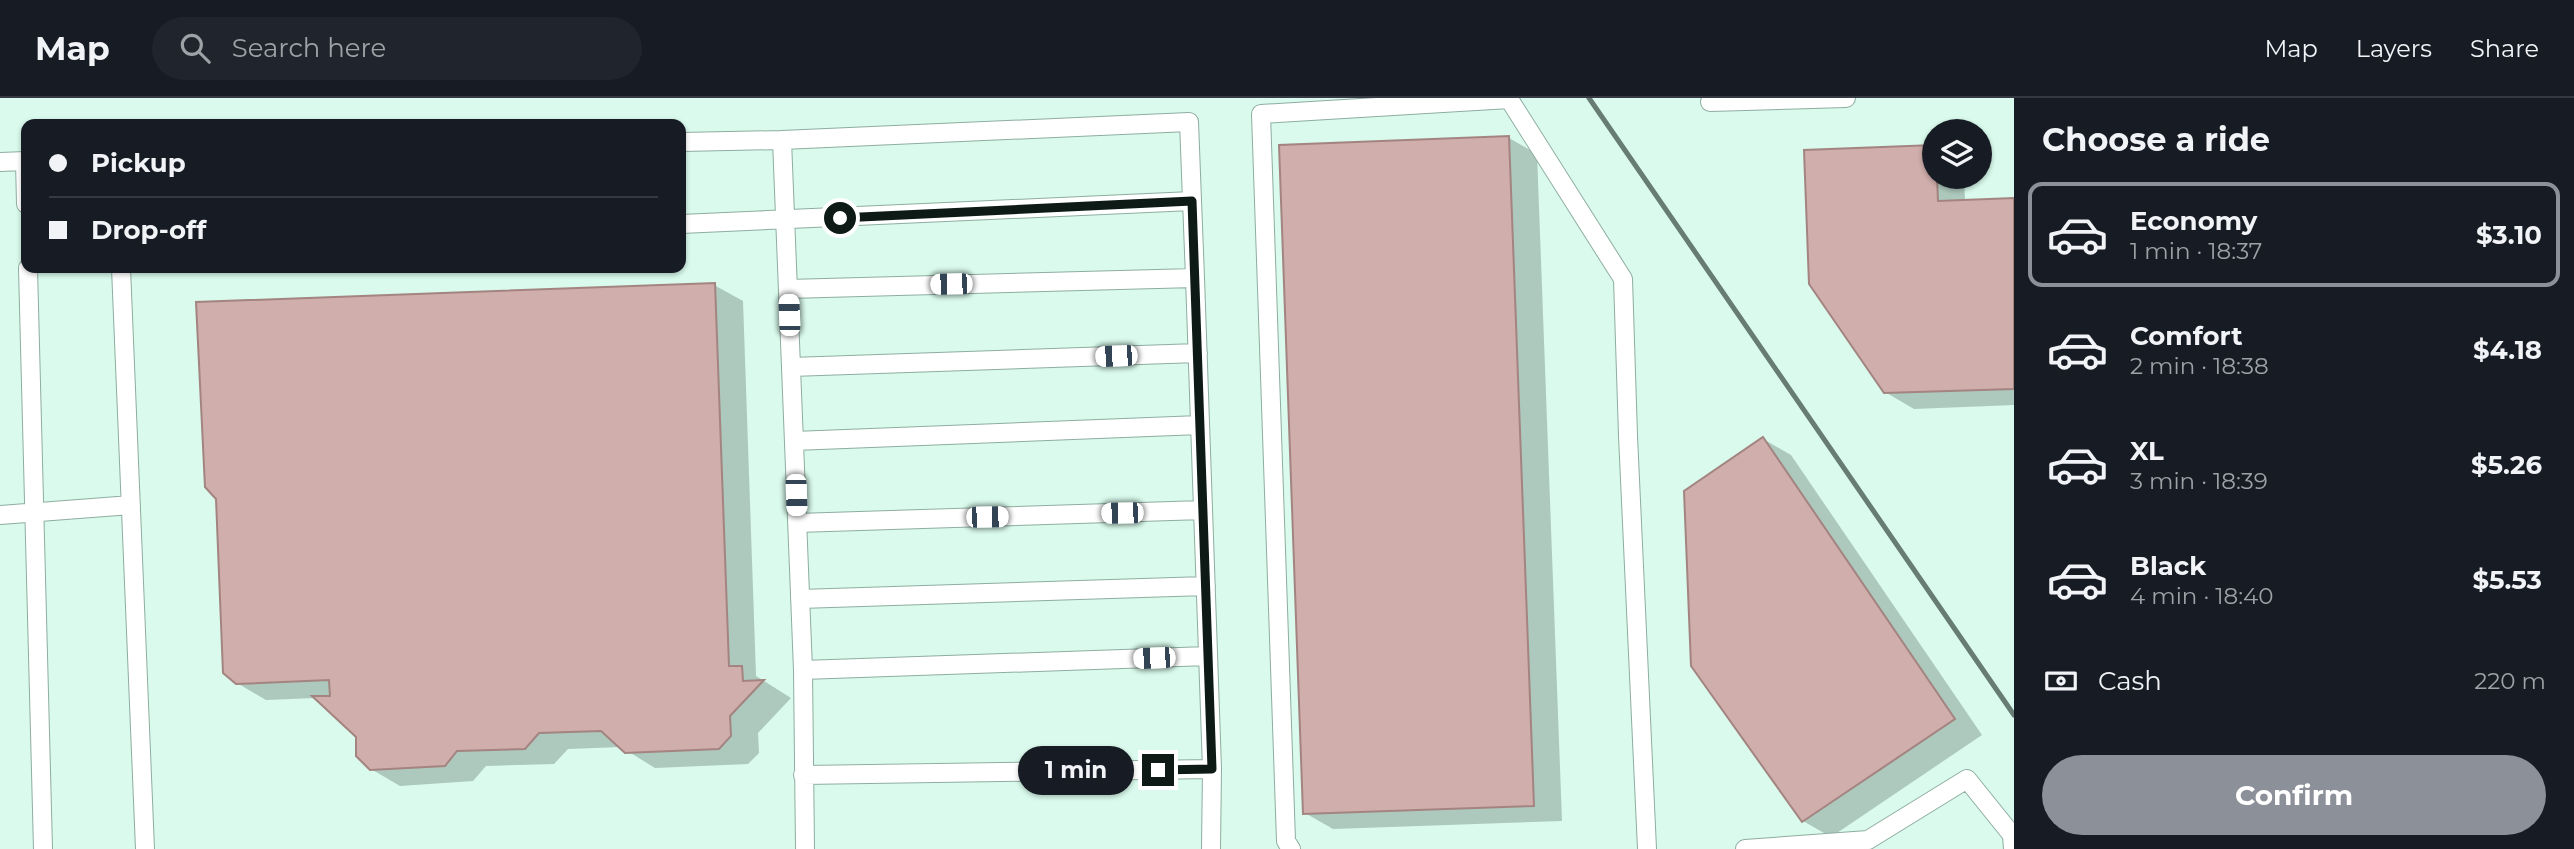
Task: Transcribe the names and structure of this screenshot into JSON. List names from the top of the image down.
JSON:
{
  "page": {
    "header": "Map",
    "search": "Search here",
    "nav": ["Map", "Layers", "Share"],
    "heading": "Choose a ride",
    "banner": ["Pickup", "Drop-off"],
    "list": [
      {
        "name": "Economy",
        "note": "1 min · 18:37",
        "value": "$3.10"
      },
      {
        "name": "Comfort",
        "note": "2 min · 18:38",
        "value": "$4.18"
      },
      {
        "name": "XL",
        "note": "3 min · 18:39",
        "value": "$5.26"
      },
      {
        "name": "Black",
        "note": "4 min · 18:40",
        "value": "$5.53"
      }
    ],
    "pay": ["Cash", "220 m"],
    "buttons": "Confirm",
    "bubble": "1 min"
  }
}
